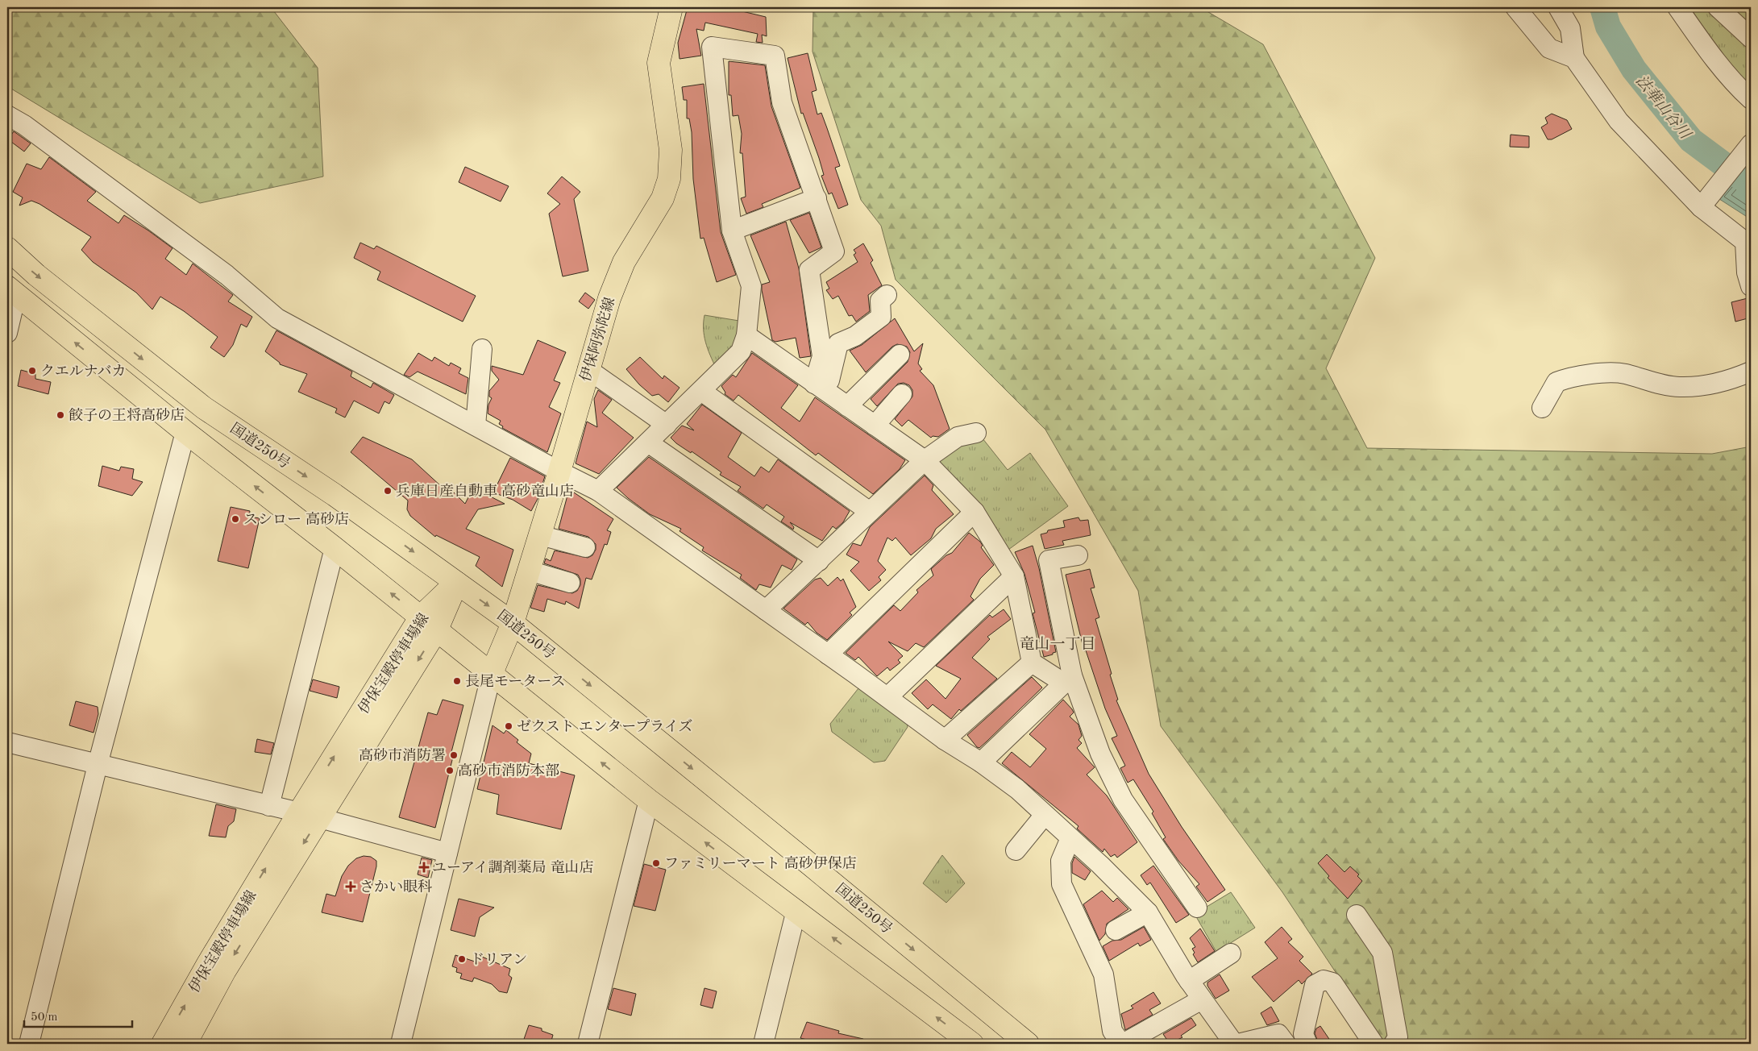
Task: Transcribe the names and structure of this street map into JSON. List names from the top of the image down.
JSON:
{
  "streets": {
    "main road": ["伊保阿弥陀線", "国道250号", "伊保宝殿停車場線"]
  },
  "crossings": [
    ["伊保阿弥陀線", "国道250号"],
    ["国道250号", "伊保宝殿停車場線"]
  ],
  "districts": ["竜山一丁目"],
  "water": ["法華山谷川"],
  "places": {
    "other": [
      "クエルナバカ",
      "餃子の王将高砂店",
      "兵庫日産自動車 高砂竜山店",
      "スシロー 高砂店",
      "長尾モータース",
      "ゼクスト エンタープライズ",
      "高砂市消防署",
      "高砂市消防本部",
      "ファミリーマート 高砂伊保店",
      "ドリアン"
    ],
    "health": ["ユーアイ調剤薬局 竜山店", "さかい眼科"]
  },
  "scale_bar": "50 m"
}
